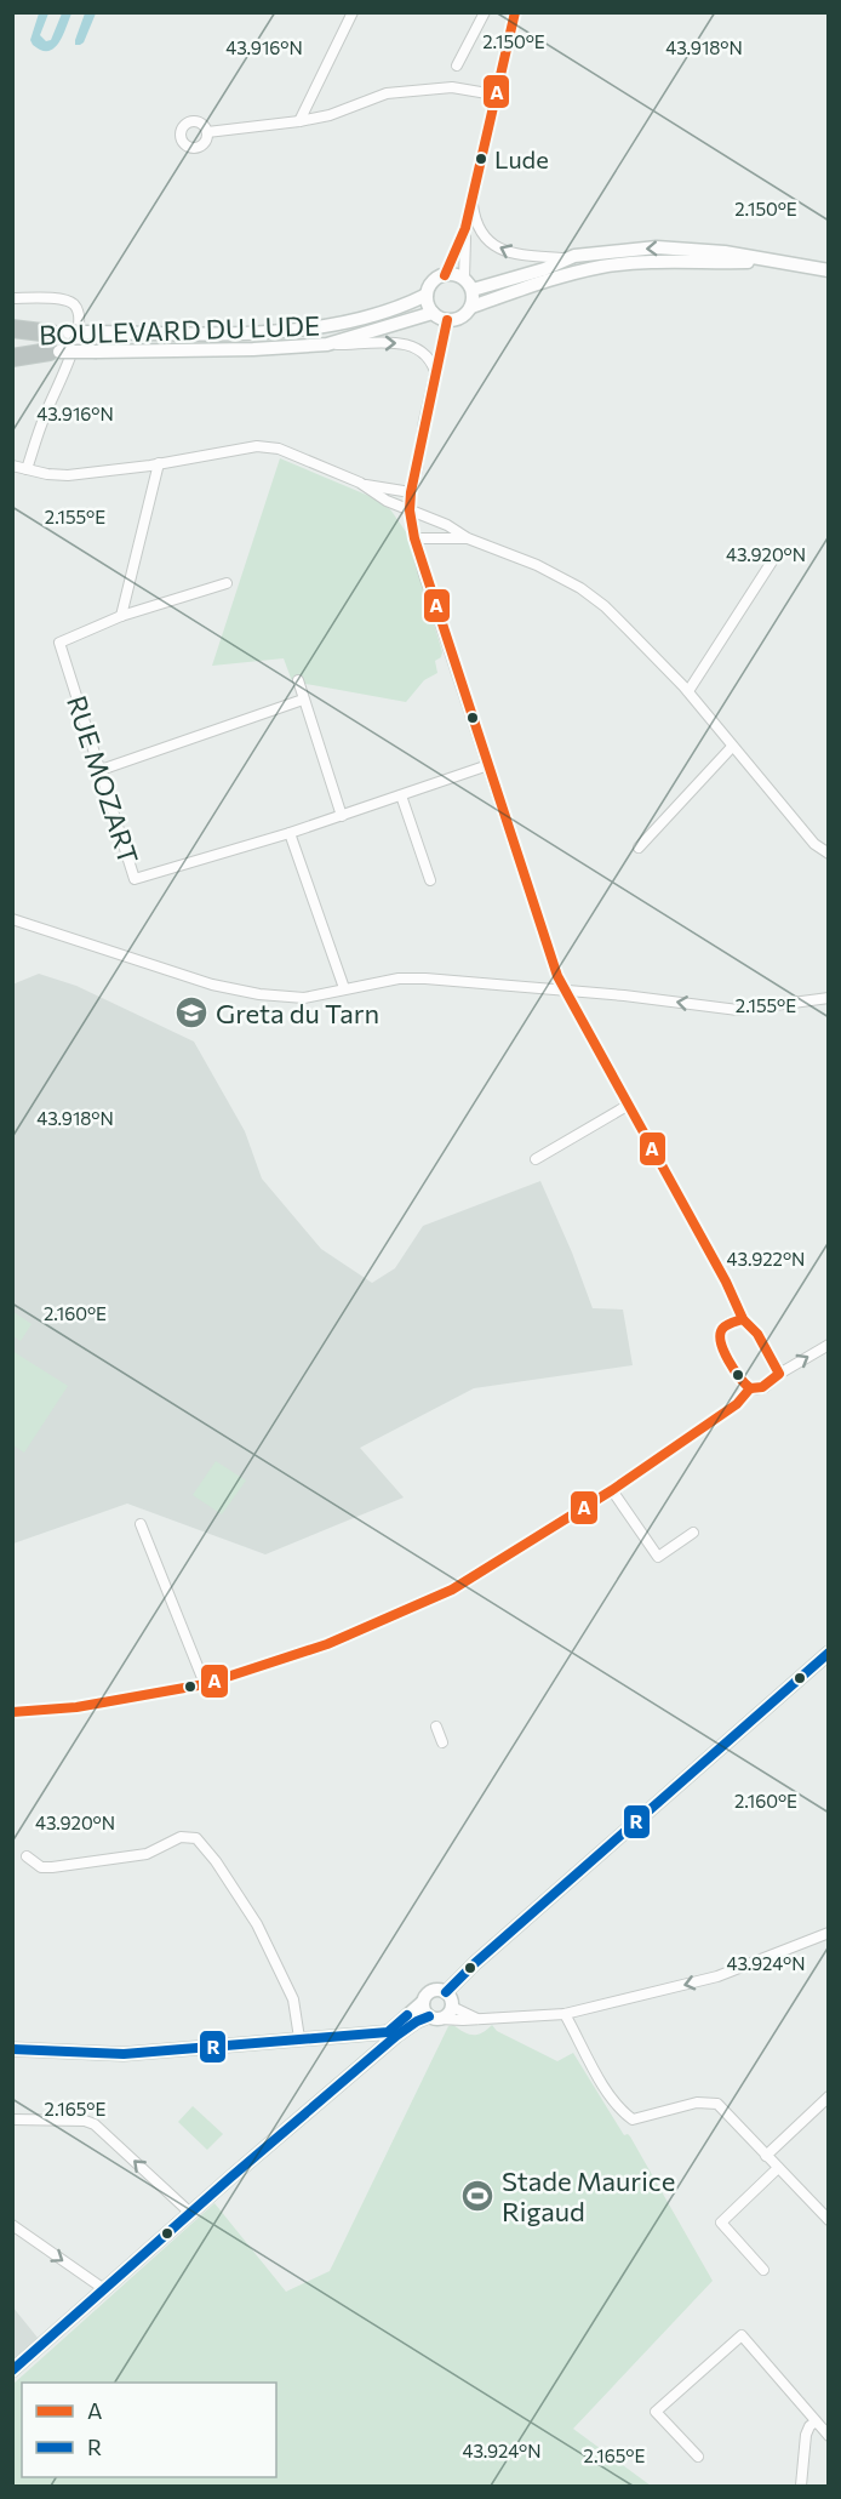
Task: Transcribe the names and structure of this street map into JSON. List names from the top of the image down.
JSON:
{
  "streets": {
    "main road": ["BOULEVARD DU LUDE"],
    "street": ["RUE MOZART"]
  },
  "places": {
    "other": ["Lude"],
    "school or university": ["Greta du Tarn"],
    "sports": ["Stade Maurice Rigaud"]
  },
  "lines": ["transit line A", "transit line R"],
  "legend": ["A", "R"],
  "coordinates": [
    "2.150°E",
    "43.916°N",
    "43.918°N",
    "2.155°E",
    "43.920°N",
    "43.922°N",
    "2.160°E",
    "43.924°N",
    "2.165°E"
  ]
}
